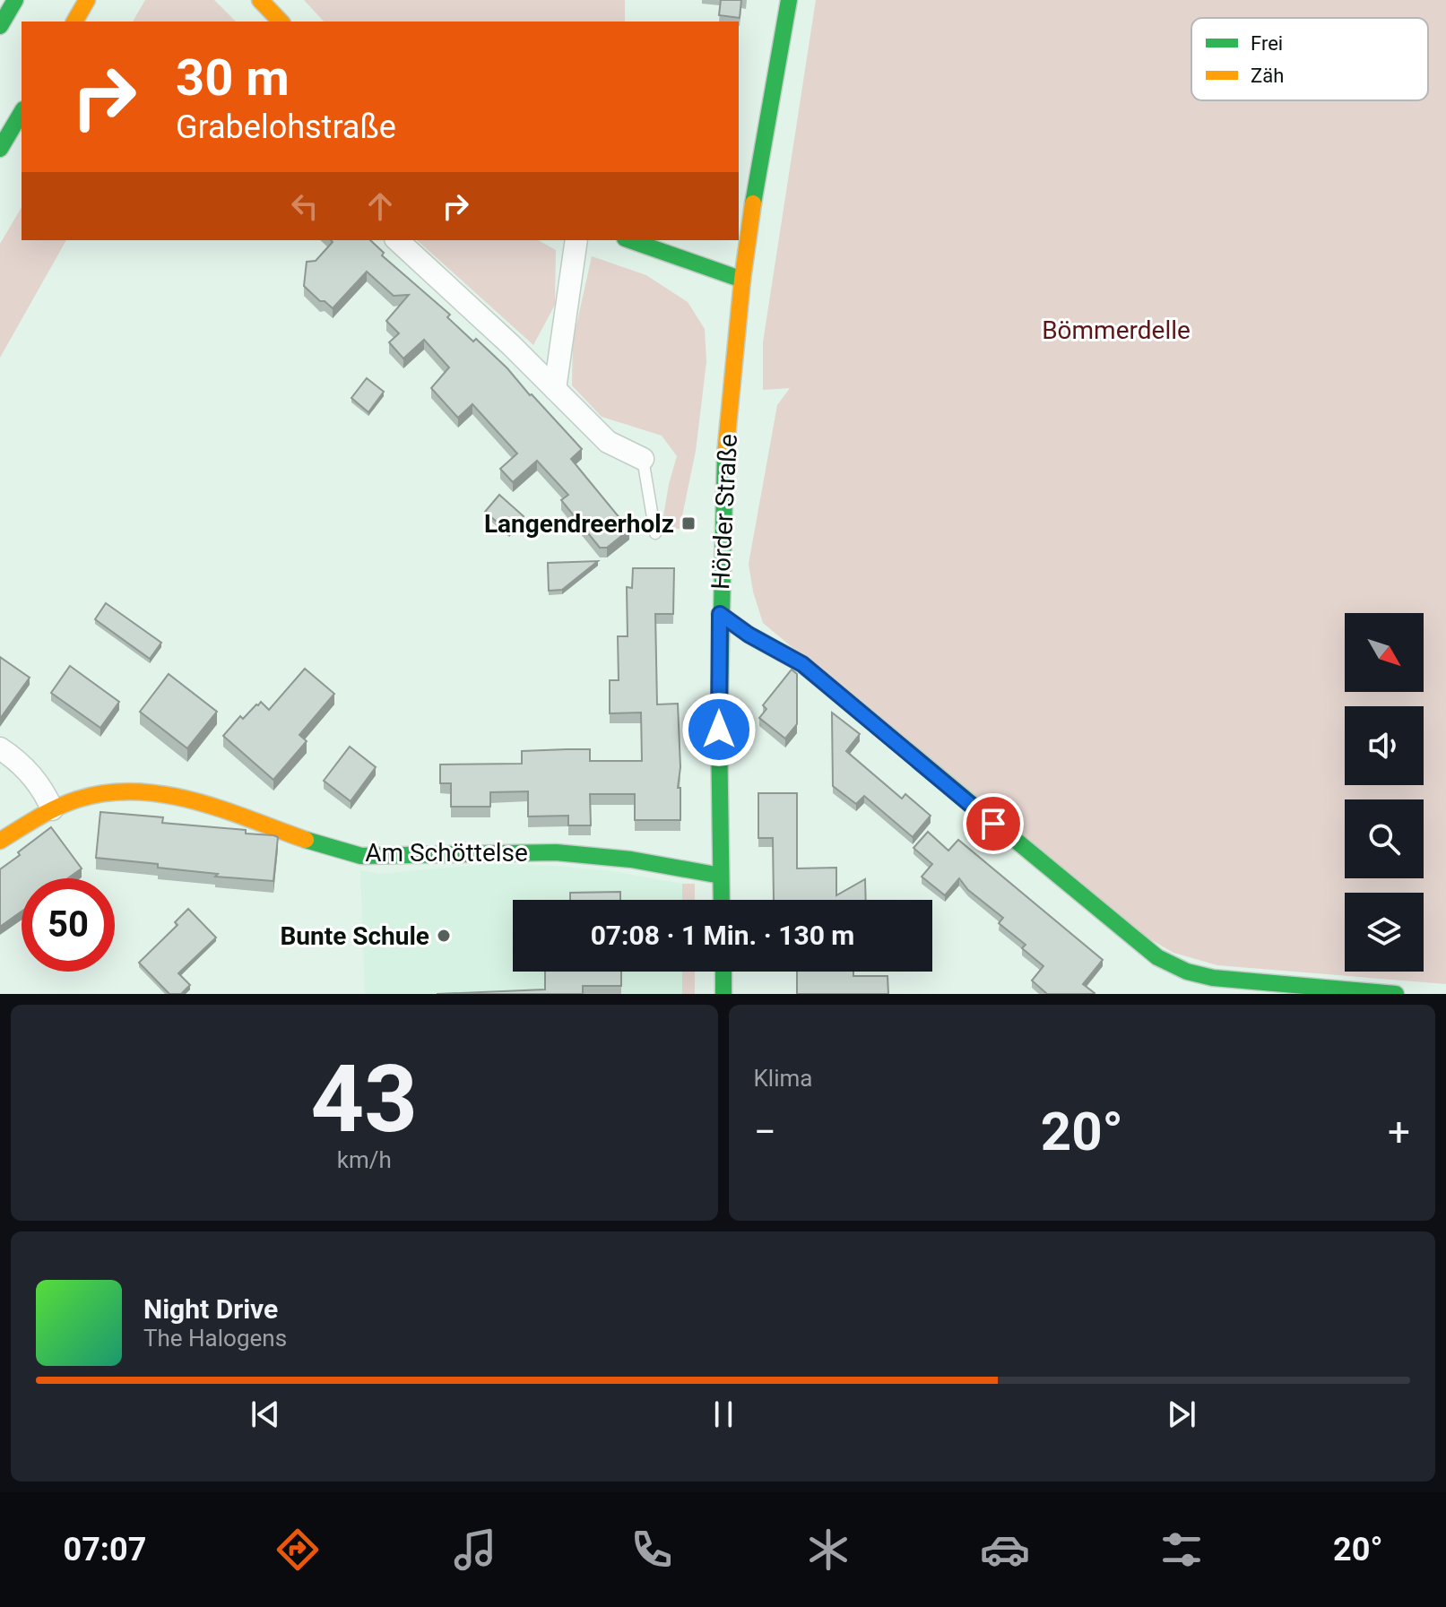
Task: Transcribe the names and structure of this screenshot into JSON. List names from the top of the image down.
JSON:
{
  "streets": {
    "main road": ["Hörder Straße", "Am Schöttelse"]
  },
  "crossings": [
    ["Hörder Straße", "Am Schöttelse"]
  ],
  "parks": ["Bömmerdelle"],
  "places": {
    "transit": ["Langendreerholz"],
    "other": ["Bunte Schule"]
  },
  "legend": ["Frei", "Zäh"],
  "north": "bottom right",
  "page": {
    "turn": ["30 m", "Grabelohstraße"],
    "limit": "50",
    "trip": "07:08 · 1 Min. · 130 m",
    "tile": [
      ["43", "km/h"],
      "Klima"
    ],
    "heat": ["−", "20°", "+"],
    "song": ["Night Drive", "The Halogens"],
    "tabs": ["07:07", "20°"]
  }
}
